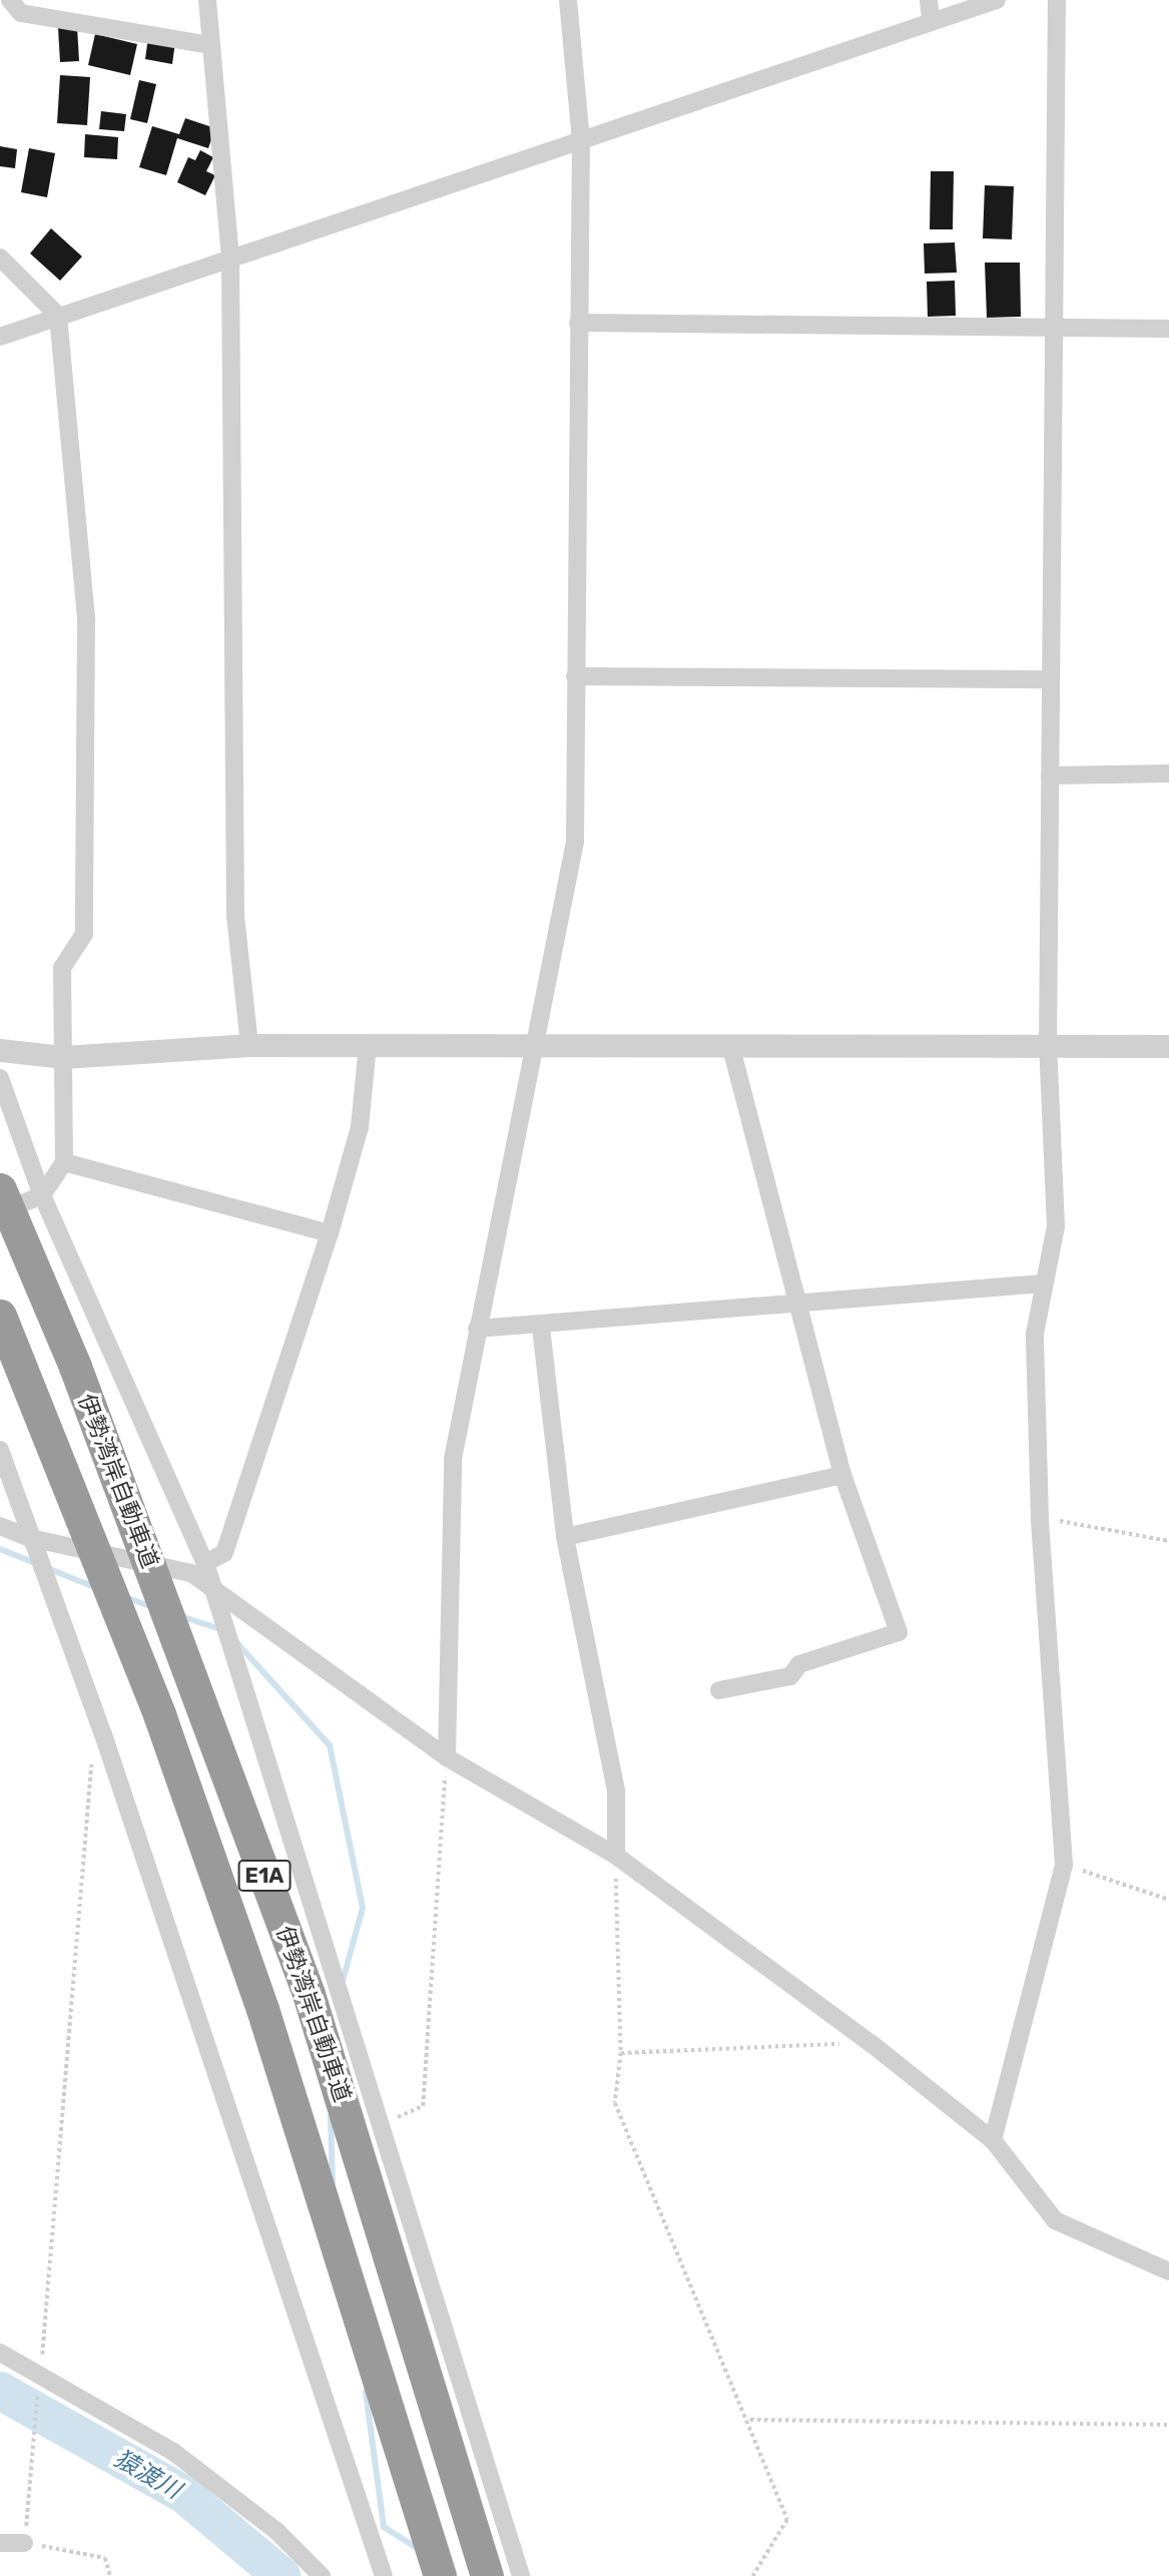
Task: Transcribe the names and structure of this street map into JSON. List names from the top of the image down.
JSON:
{
  "streets": {
    "highway": ["伊勢湾岸自動車道", "E1A"]
  },
  "water": ["猿渡川"]
}
